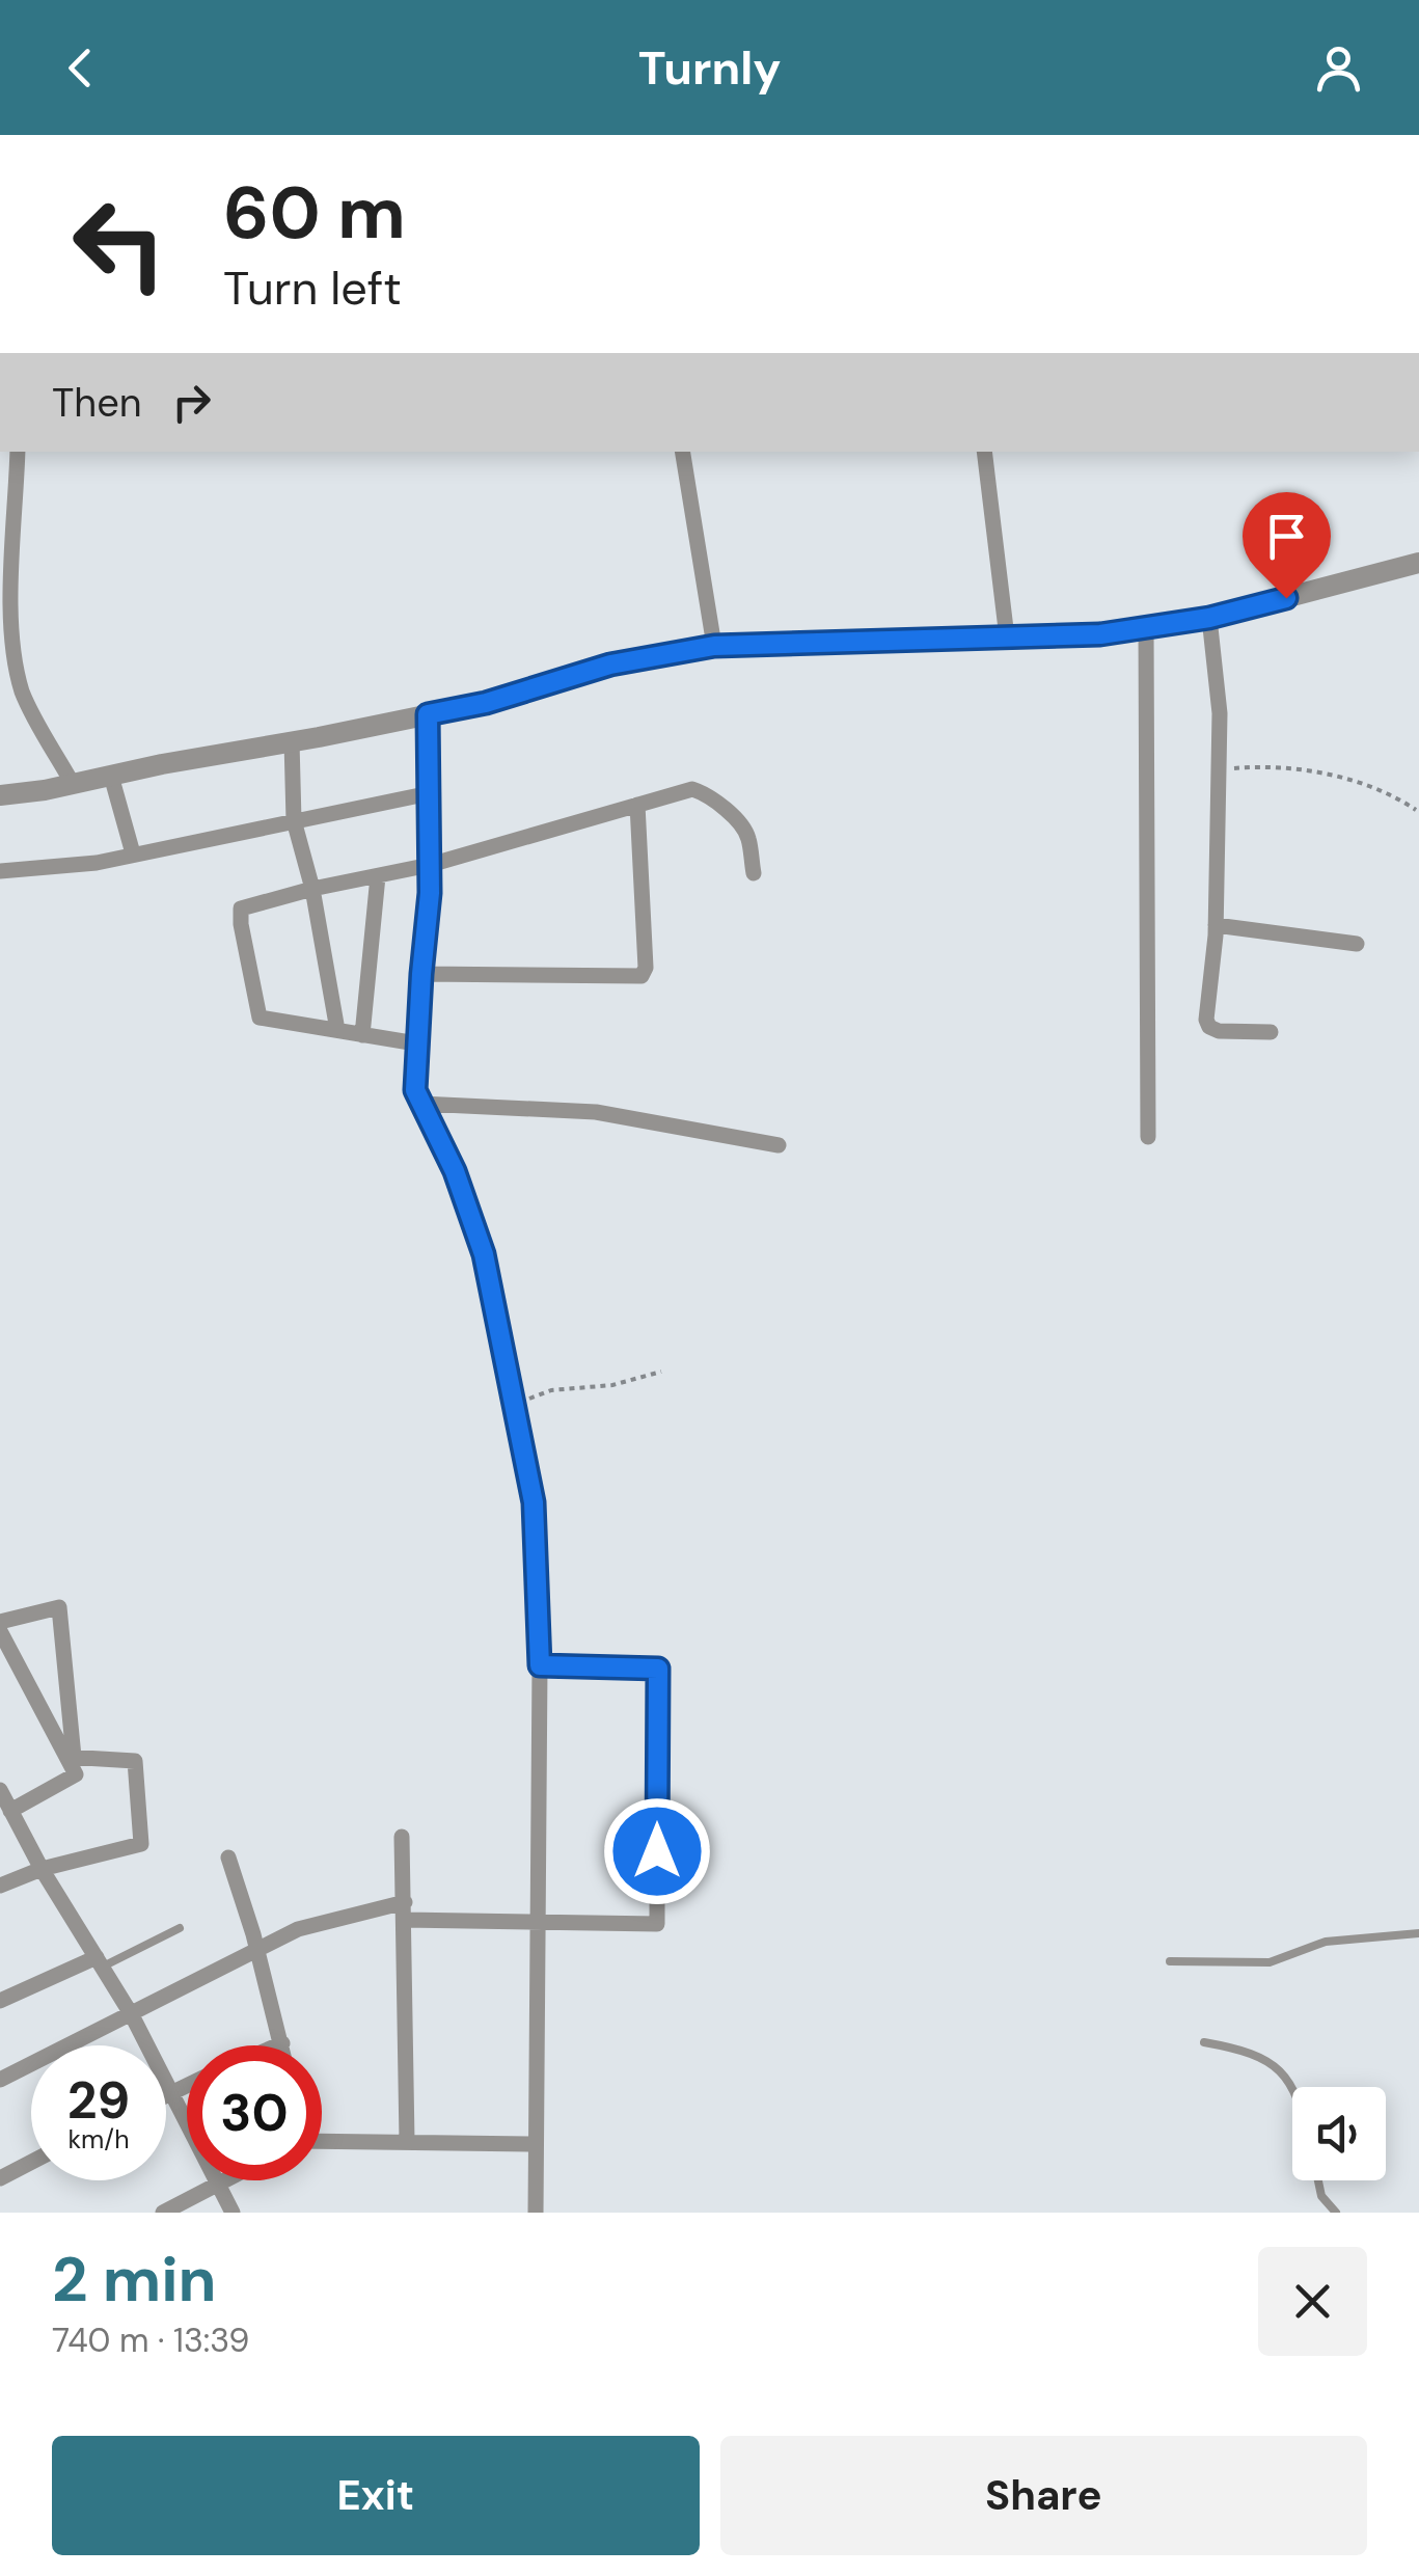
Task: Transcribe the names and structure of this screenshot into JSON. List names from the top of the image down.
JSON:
{
  "page": {
    "header": "Turnly",
    "turn": ["60 m", "Turn left"],
    "then": "Then",
    "speed": "29 km/h",
    "limit": "30",
    "heading": ["2 min", "740 m · 13:39"],
    "buttons": ["Exit", "Share"]
  }
}
